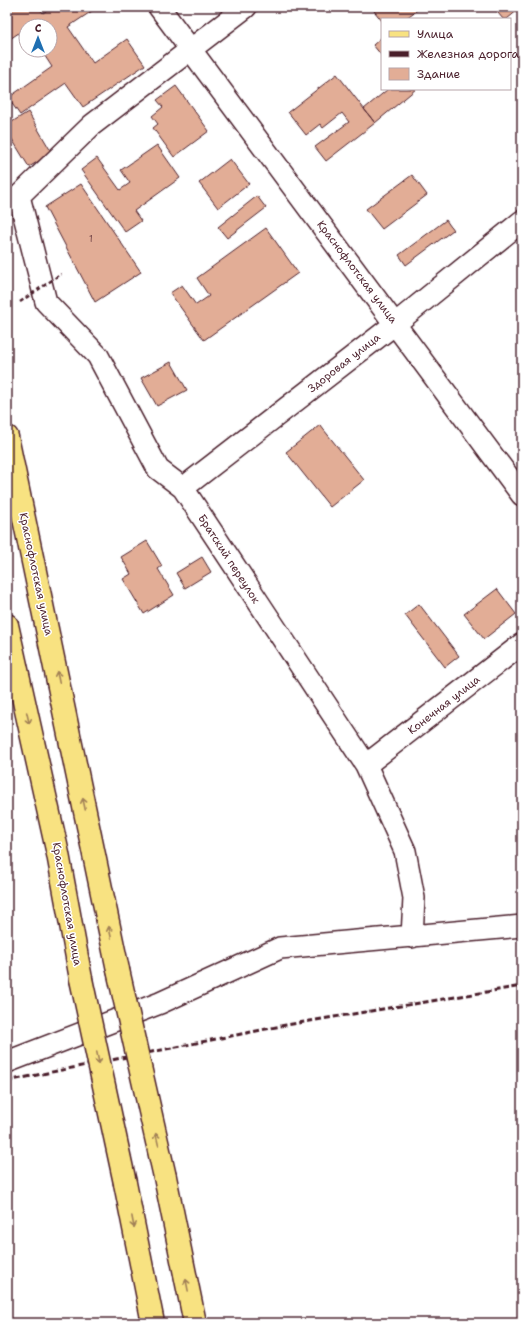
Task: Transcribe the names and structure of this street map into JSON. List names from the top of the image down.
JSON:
{
  "streets": {
    "main road": ["Краснофлотская улица"],
    "street": ["Здоровая улица", "Братский переулок", "Конечная улица"]
  },
  "crossings": [
    ["Краснофлотская улица", "Здоровая улица"],
    ["Краснофлотская улица", "Братский переулок"],
    ["Здоровая улица", "Братский переулок"],
    ["Братский переулок", "Конечная улица"]
  ],
  "house_numbers": ["1"],
  "legend": ["Улица", "Железная дорога", "Здание"],
  "north": "top"
}
